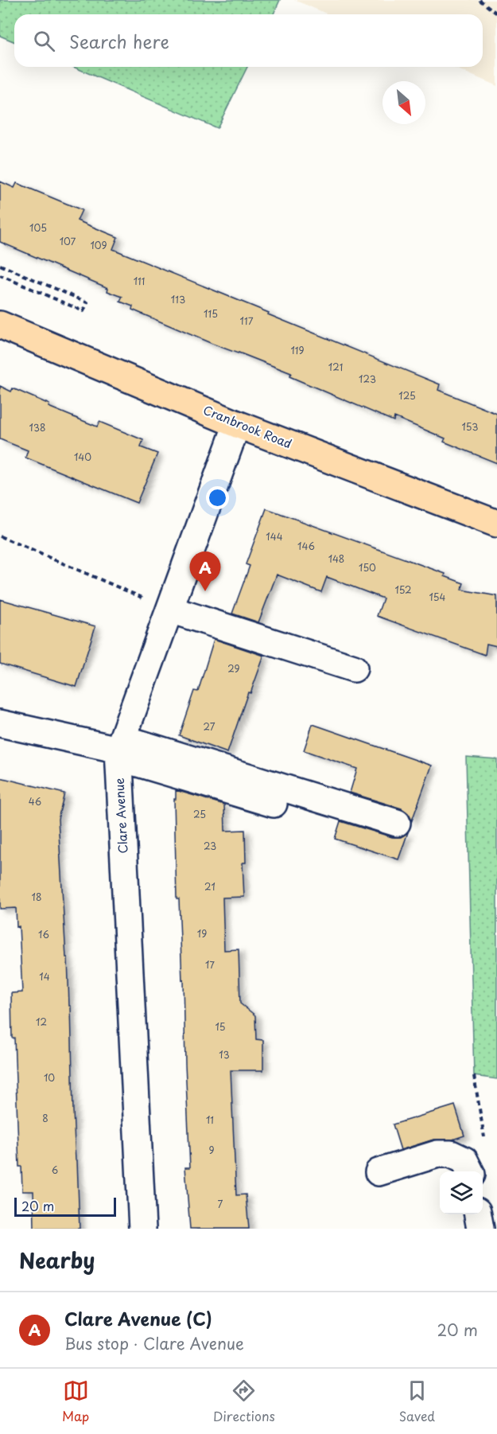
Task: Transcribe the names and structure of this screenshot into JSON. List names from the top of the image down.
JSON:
{
  "streets": {
    "main road": ["Cranbrook Road"],
    "street": ["Clare Avenue"]
  },
  "crossings": [
    ["Cranbrook Road", "Clare Avenue"]
  ],
  "house_numbers": [
    "105",
    "107",
    "109",
    "111",
    "113",
    "115",
    "117",
    "119",
    "121",
    "123",
    "125",
    "153",
    "138",
    "140",
    "144",
    "146",
    "148",
    "150",
    "152",
    "154",
    "29",
    "27",
    "46",
    "25",
    "23",
    "21",
    "18",
    "19",
    "16",
    "17",
    "14",
    "12",
    "15",
    "13",
    "10",
    "8",
    "11",
    "9",
    "6",
    "7"
  ],
  "scale_bar": "20 m",
  "north": "bottom right",
  "page": {
    "search": "Search here",
    "pins": "A",
    "scale": "20 m",
    "heading": "Nearby",
    "list": [
      {
        "mark": "A",
        "name": "Clare Avenue (C)",
        "note": "Bus stop · Clare Avenue",
        "value": "20 m"
      }
    ],
    "nav": ["Map", "Directions", "Saved"]
  }
}
